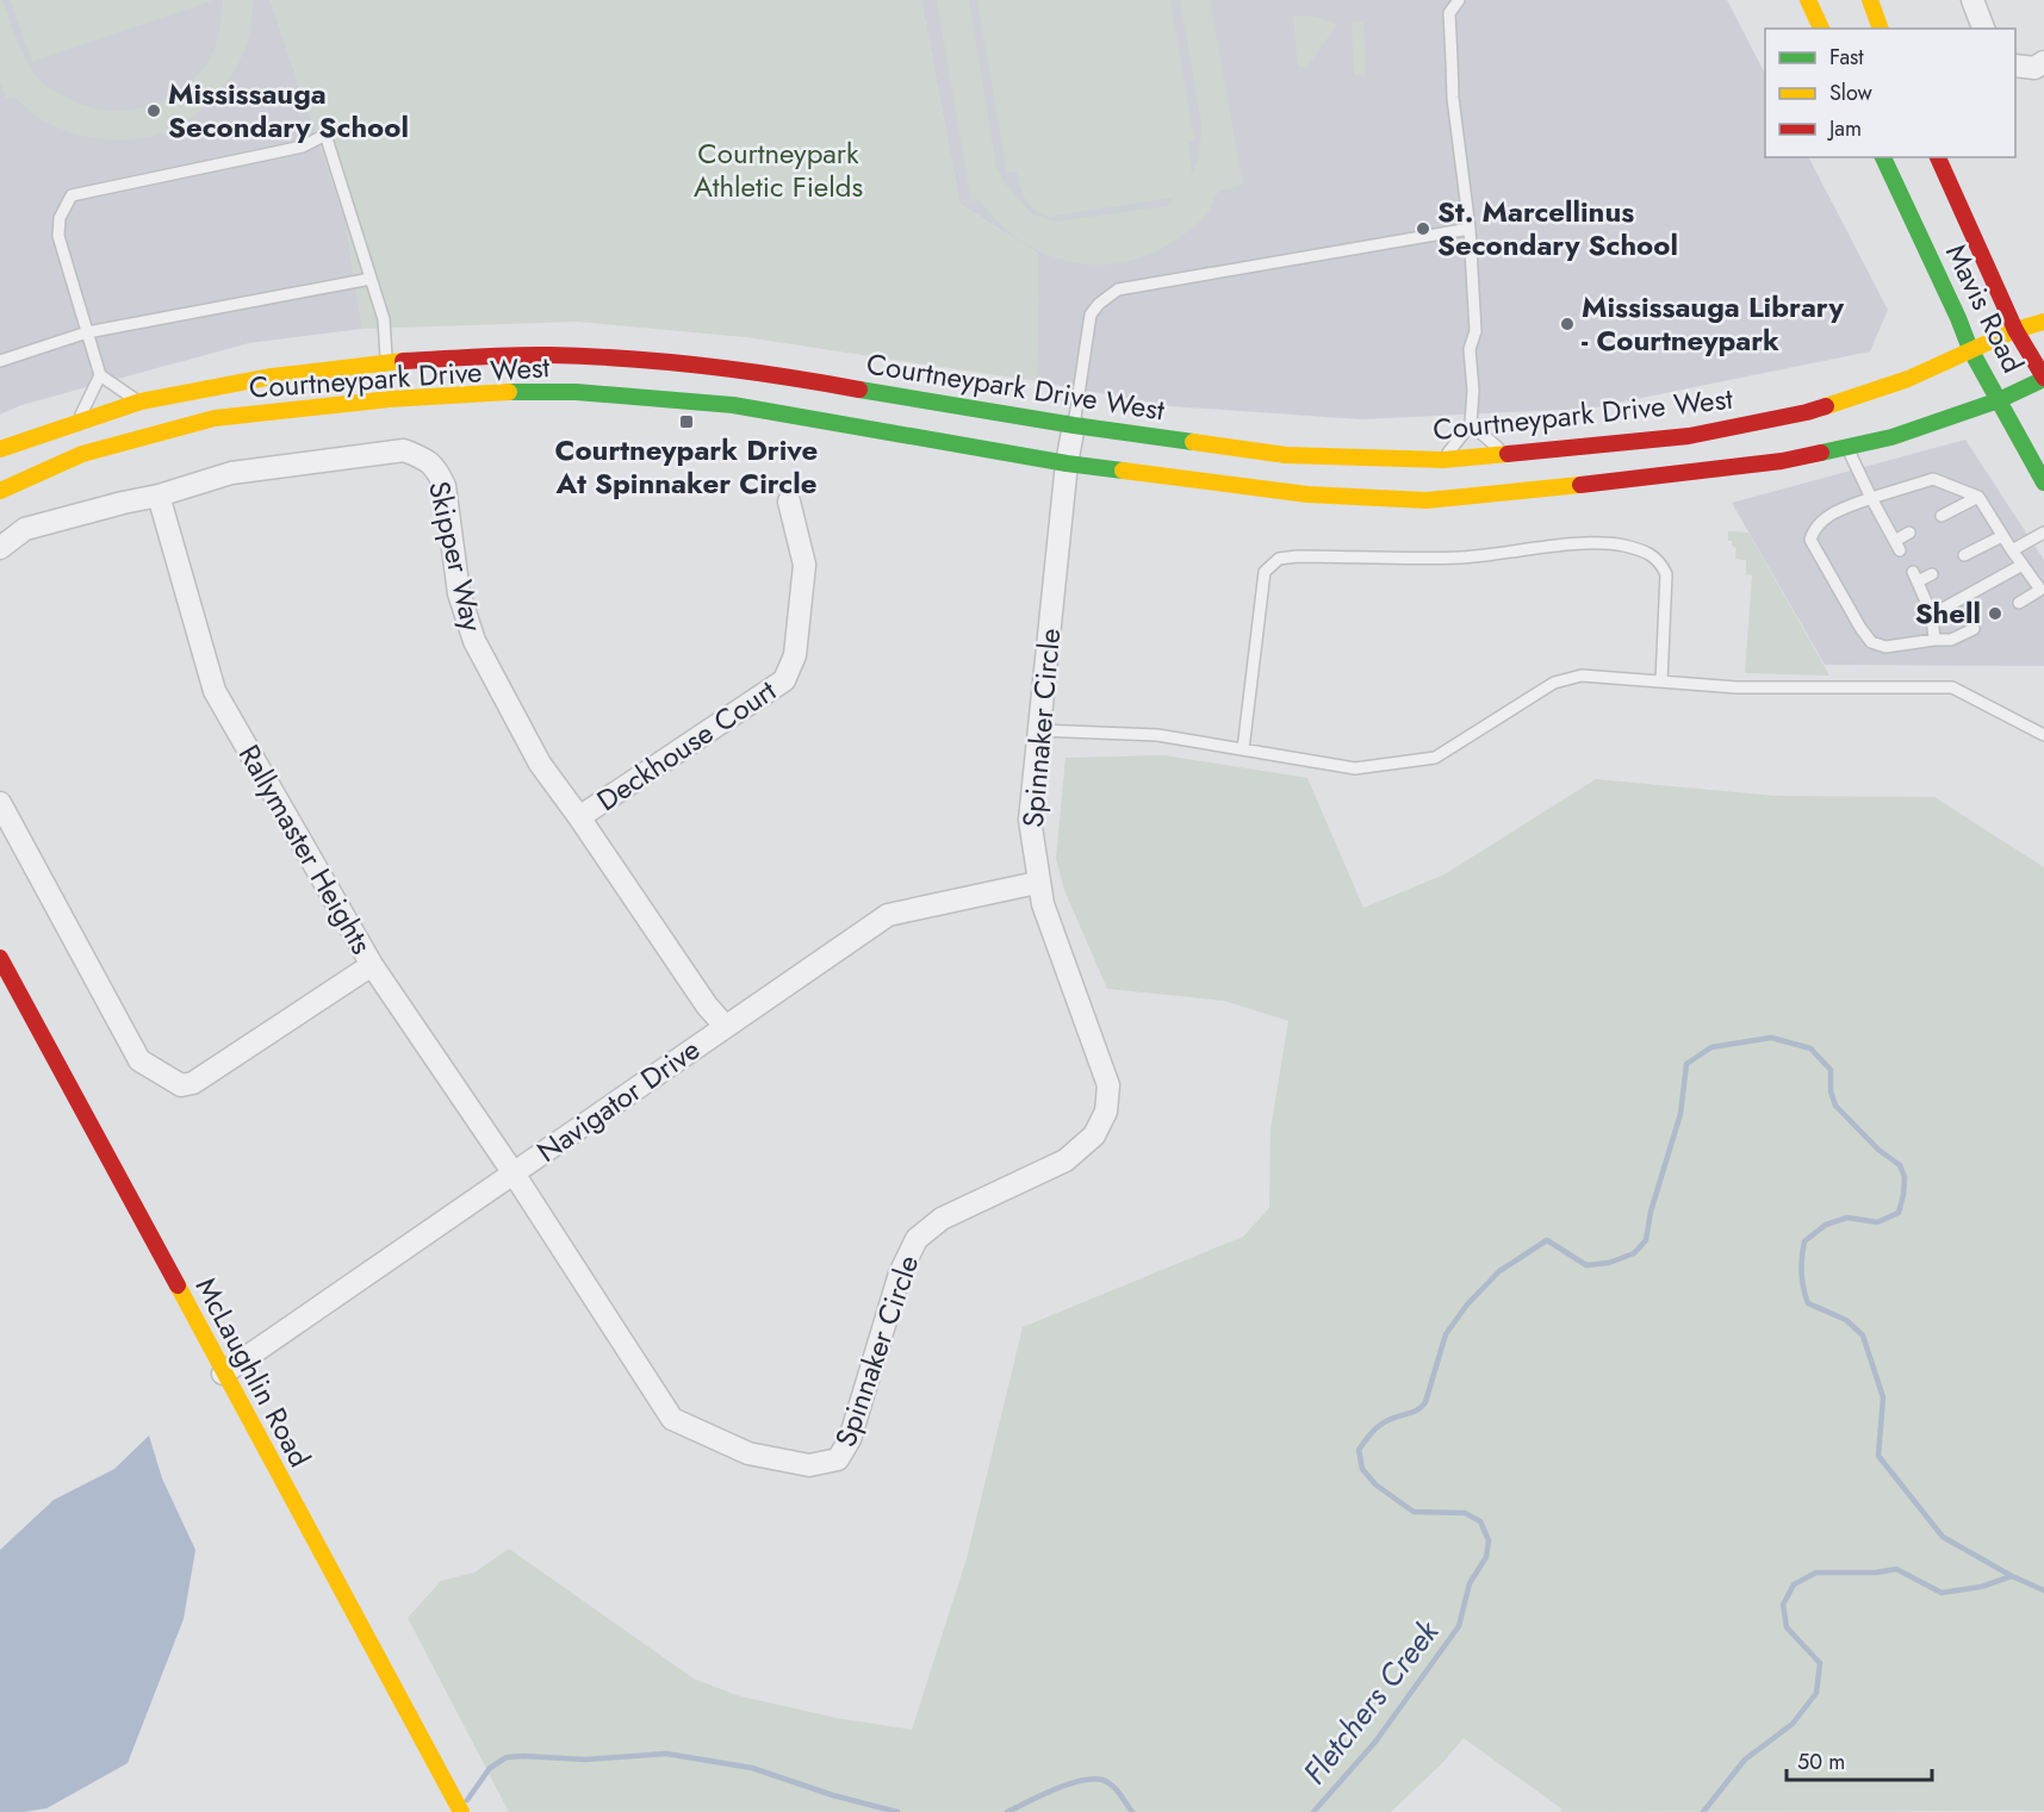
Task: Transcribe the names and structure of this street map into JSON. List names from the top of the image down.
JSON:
{
  "streets": {
    "main road": ["Mavis Road", "Courtneypark Drive West", "McLaughlin Road"],
    "street": [
      "Skipper Way",
      "Spinnaker Circle",
      "Deckhouse Court",
      "Rallymaster Heights",
      "Navigator Drive"
    ]
  },
  "crossings": [
    ["Mavis Road", "Courtneypark Drive West"],
    ["Courtneypark Drive West", "Spinnaker Circle"],
    ["Skipper Way", "Deckhouse Court"],
    ["Skipper Way", "Rallymaster Heights"],
    ["Skipper Way", "Navigator Drive"],
    ["Spinnaker Circle", "Rallymaster Heights"],
    ["Spinnaker Circle", "Navigator Drive"],
    ["Rallymaster Heights", "Navigator Drive"],
    ["Navigator Drive", "McLaughlin Road"]
  ],
  "water": ["Fletchers Creek"],
  "parks": ["Courtneypark Athletic Fields"],
  "places": {
    "other": [
      "Mississauga Secondary School",
      "St. Marcellinus Secondary School",
      "Mississauga Library - Courtneypark",
      "Shell"
    ],
    "transit": ["Courtneypark Drive At Spinnaker Circle"]
  },
  "legend": ["Fast", "Slow", "Jam"],
  "scale_bar": "50 m"
}
